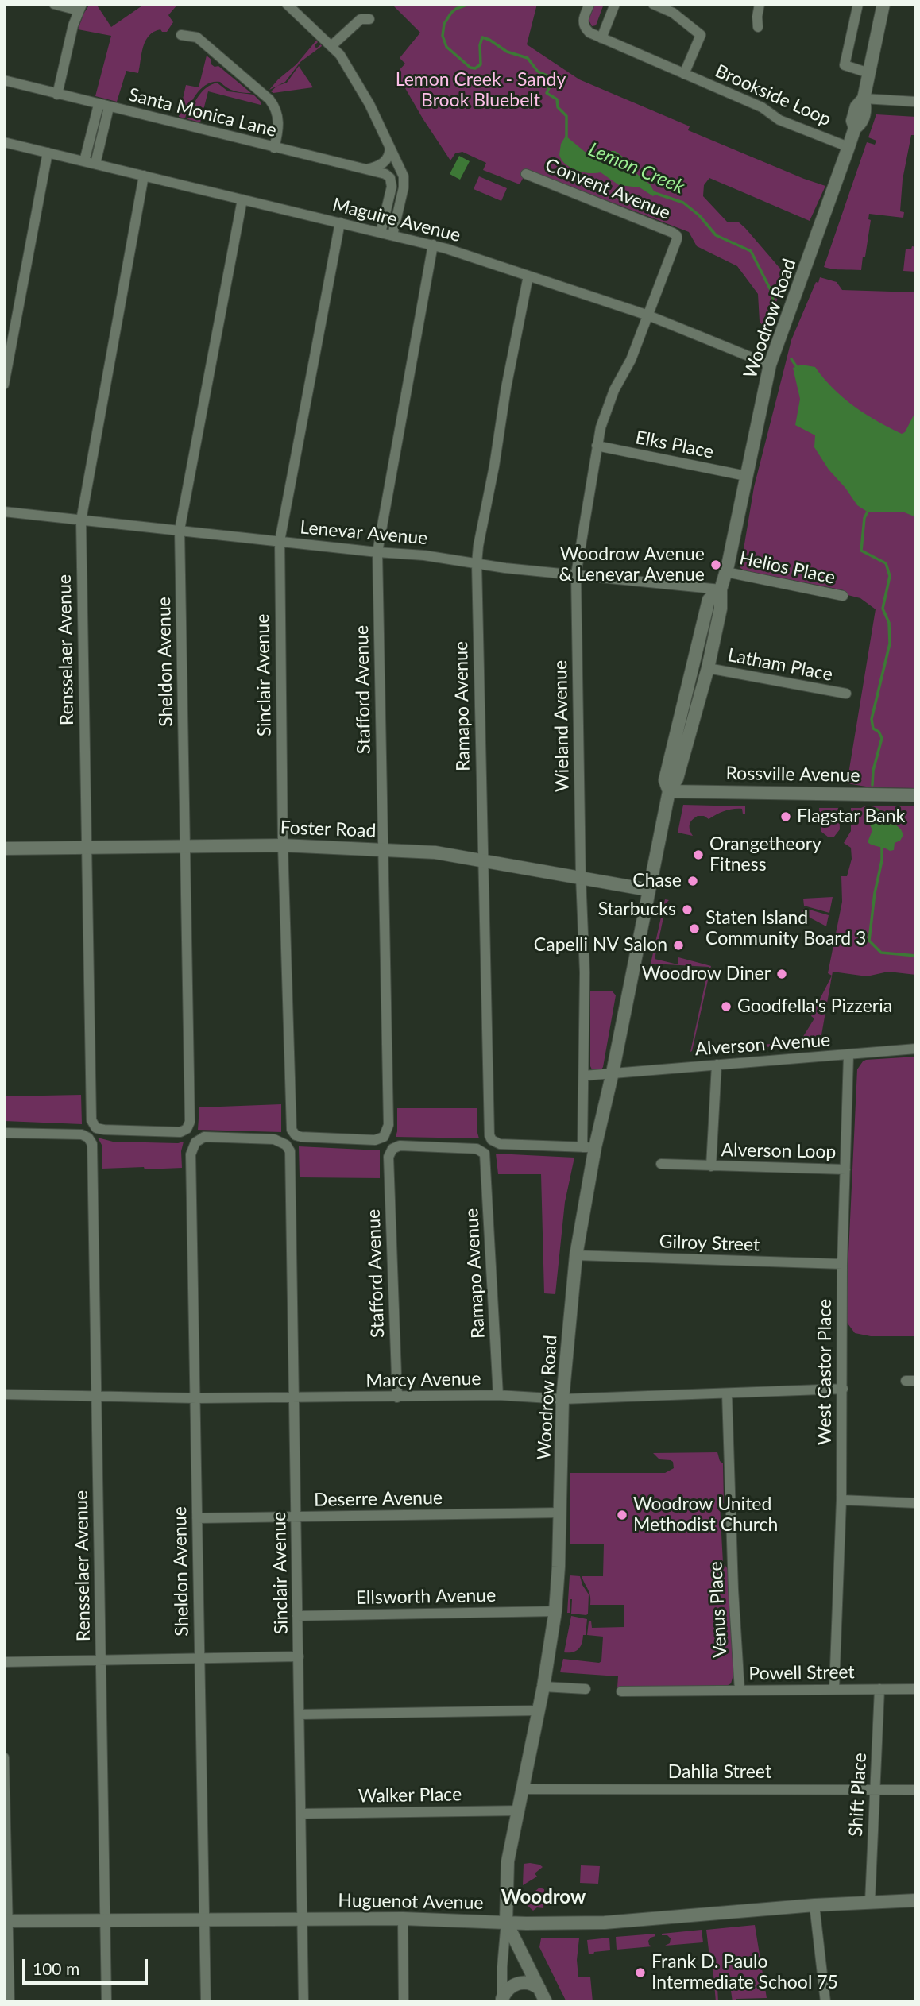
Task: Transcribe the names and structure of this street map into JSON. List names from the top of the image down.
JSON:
{
  "streets": {
    "street": [
      "Brookside Loop",
      "Santa Monica Lane",
      "Convent Avenue",
      "Maguire Avenue",
      "Woodrow Road",
      "Elks Place",
      "Lenevar Avenue",
      "Helios Place",
      "Rensselaer Avenue",
      "Sheldon Avenue",
      "Latham Place",
      "Sinclair Avenue",
      "Stafford Avenue",
      "Ramapo Avenue",
      "Wieland Avenue",
      "Rossville Avenue",
      "Foster Road",
      "Alverson Avenue",
      "Alverson Loop",
      "Gilroy Street",
      "West Castor Place",
      "Marcy Avenue",
      "Deserre Avenue",
      "Ellsworth Avenue",
      "Venus Place",
      "Powell Street",
      "Dahlia Street",
      "Shift Place",
      "Walker Place",
      "Huguenot Avenue"
    ]
  },
  "crossings": [
    ["Brookside Loop", "Woodrow Road"],
    ["Santa Monica Lane", "Maguire Avenue"],
    ["Convent Avenue", "Wieland Avenue"],
    ["Maguire Avenue", "Woodrow Road"],
    ["Maguire Avenue", "Rensselaer Avenue"],
    ["Maguire Avenue", "Sheldon Avenue"],
    ["Maguire Avenue", "Sinclair Avenue"],
    ["Maguire Avenue", "Stafford Avenue"],
    ["Maguire Avenue", "Ramapo Avenue"],
    ["Maguire Avenue", "Wieland Avenue"],
    ["Woodrow Road", "Elks Place"],
    ["Woodrow Road", "Lenevar Avenue"],
    ["Woodrow Road", "Helios Place"],
    ["Woodrow Road", "Latham Place"],
    ["Woodrow Road", "Ramapo Avenue"],
    ["Woodrow Road", "Wieland Avenue"],
    ["Woodrow Road", "Rossville Avenue"],
    ["Woodrow Road", "Foster Road"],
    ["Woodrow Road", "Alverson Avenue"],
    ["Woodrow Road", "Gilroy Street"],
    ["Woodrow Road", "Marcy Avenue"],
    ["Woodrow Road", "Deserre Avenue"],
    ["Woodrow Road", "Ellsworth Avenue"],
    ["Woodrow Road", "Dahlia Street"],
    ["Woodrow Road", "Walker Place"],
    ["Woodrow Road", "Huguenot Avenue"],
    ["Elks Place", "Wieland Avenue"],
    ["Lenevar Avenue", "Rensselaer Avenue"],
    ["Lenevar Avenue", "Sheldon Avenue"],
    ["Lenevar Avenue", "Sinclair Avenue"],
    ["Lenevar Avenue", "Stafford Avenue"],
    ["Lenevar Avenue", "Ramapo Avenue"],
    ["Lenevar Avenue", "Wieland Avenue"],
    ["Rensselaer Avenue", "Sheldon Avenue"],
    ["Rensselaer Avenue", "Foster Road"],
    ["Rensselaer Avenue", "Marcy Avenue"],
    ["Rensselaer Avenue", "Huguenot Avenue"],
    ["Sheldon Avenue", "Sinclair Avenue"],
    ["Sheldon Avenue", "Foster Road"],
    ["Sheldon Avenue", "Marcy Avenue"],
    ["Sheldon Avenue", "Deserre Avenue"],
    ["Sheldon Avenue", "Huguenot Avenue"],
    ["Sinclair Avenue", "Stafford Avenue"],
    ["Sinclair Avenue", "Foster Road"],
    ["Sinclair Avenue", "Marcy Avenue"],
    ["Sinclair Avenue", "Deserre Avenue"],
    ["Sinclair Avenue", "Ellsworth Avenue"],
    ["Sinclair Avenue", "Walker Place"],
    ["Sinclair Avenue", "Huguenot Avenue"],
    ["Stafford Avenue", "Ramapo Avenue"],
    ["Stafford Avenue", "Foster Road"],
    ["Stafford Avenue", "Marcy Avenue"],
    ["Ramapo Avenue", "Wieland Avenue"],
    ["Ramapo Avenue", "Foster Road"],
    ["Ramapo Avenue", "Marcy Avenue"],
    ["Wieland Avenue", "Foster Road"],
    ["Wieland Avenue", "Alverson Avenue"],
    ["Alverson Avenue", "Alverson Loop"],
    ["Alverson Avenue", "West Castor Place"],
    ["Alverson Loop", "West Castor Place"],
    ["Gilroy Street", "West Castor Place"],
    ["West Castor Place", "Marcy Avenue"],
    ["West Castor Place", "Powell Street"],
    ["Marcy Avenue", "Venus Place"],
    ["Venus Place", "Powell Street"],
    ["Powell Street", "Shift Place"],
    ["Dahlia Street", "Shift Place"],
    ["Shift Place", "Huguenot Avenue"]
  ],
  "districts": ["Woodrow"],
  "water": ["Lemon Creek"],
  "parks": ["Lemon Creek - Sandy Brook Bluebelt"],
  "places": [
    "Woodrow Avenue & Lenevar Avenue",
    "Flagstar Bank",
    "Orangetheory Fitness",
    "Chase",
    "Starbucks",
    "Staten Island Community Board 3",
    "Capelli NV Salon",
    "Woodrow Diner",
    "Goodfella's Pizzeria",
    "Woodrow United Methodist Church",
    "Frank D. Paulo Intermediate School 75"
  ],
  "scale_bar": "100 m"
}
